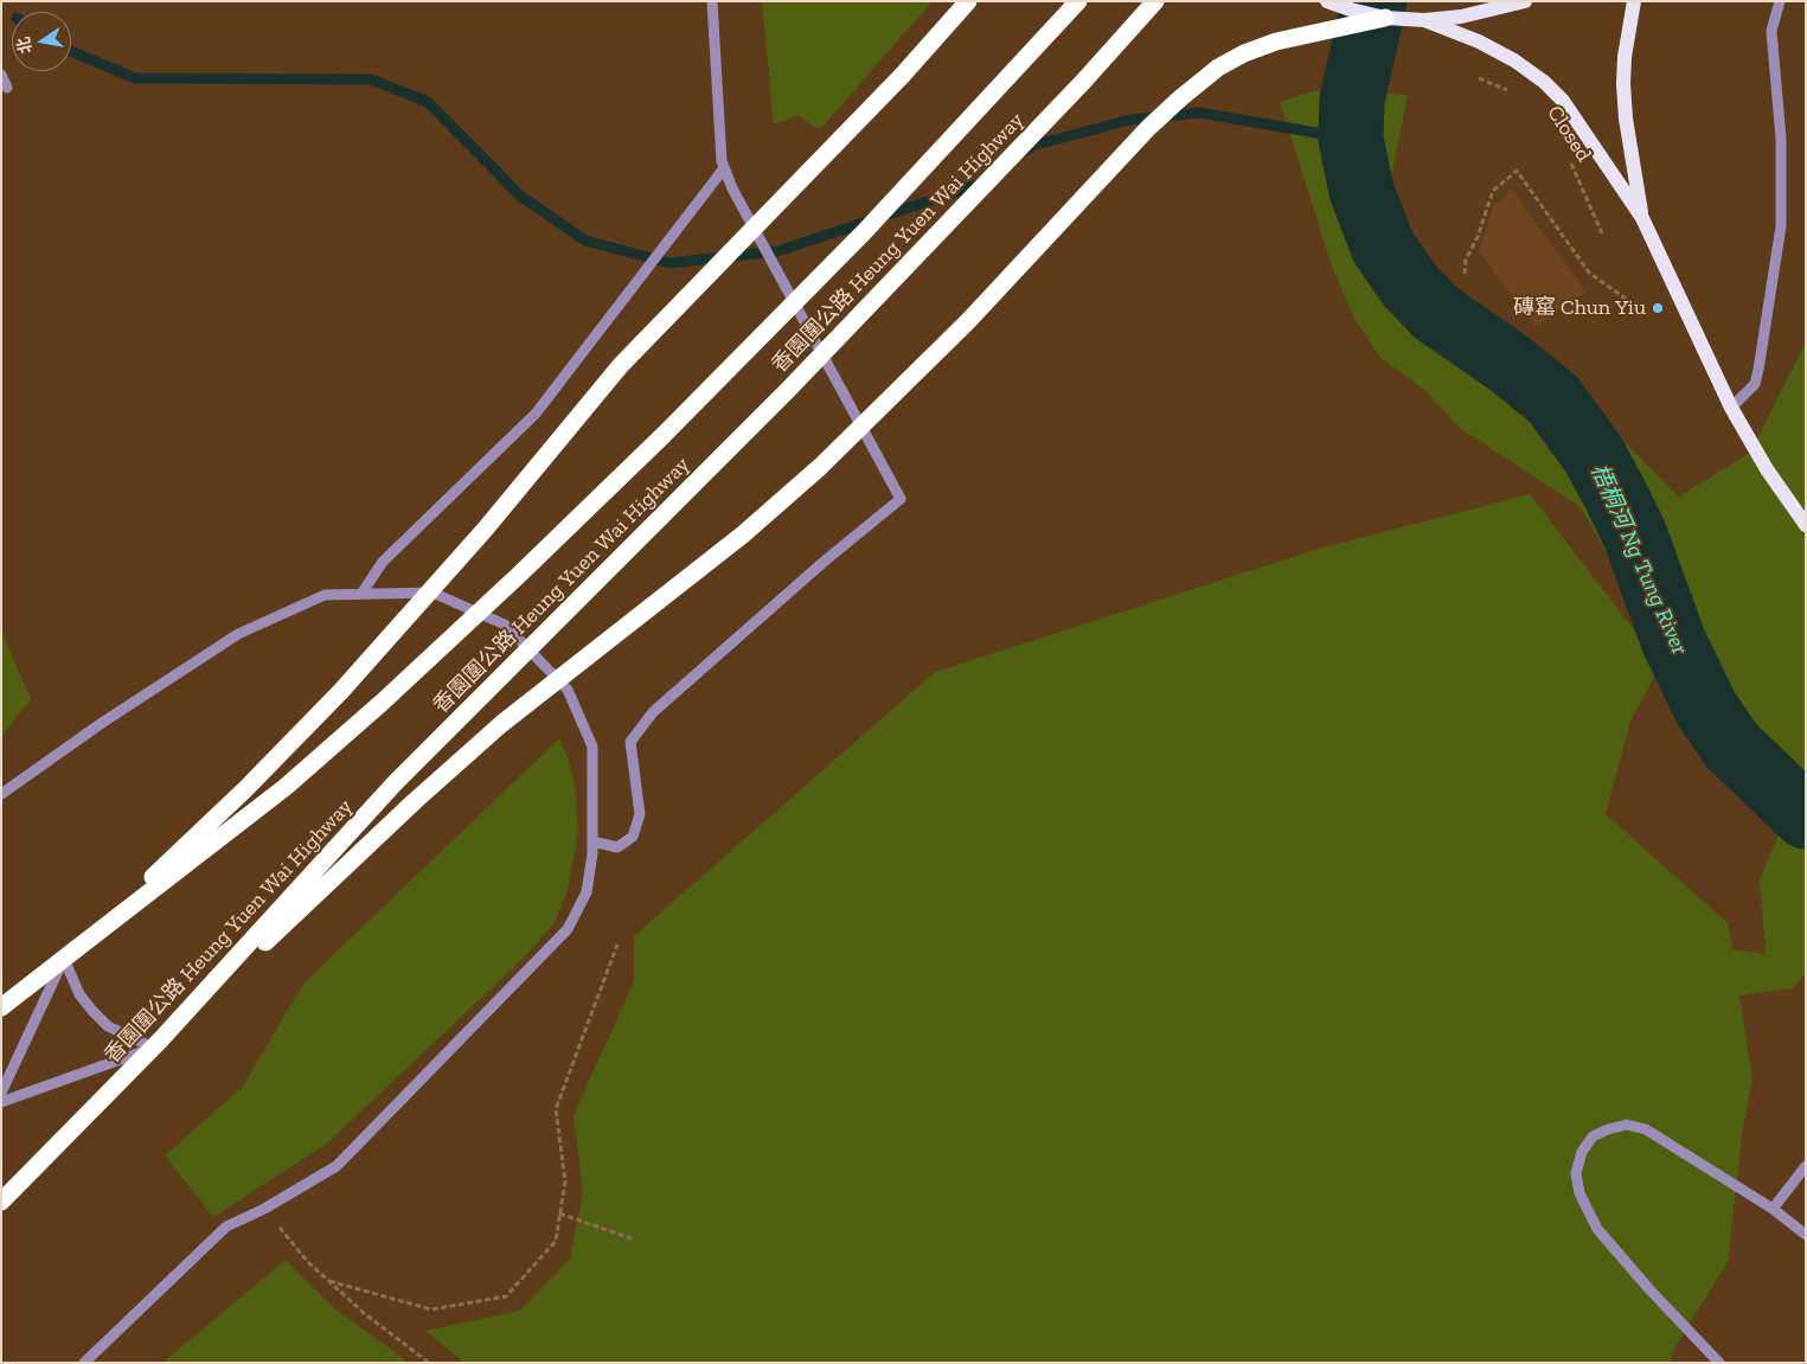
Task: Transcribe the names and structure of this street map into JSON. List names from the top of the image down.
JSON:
{
  "streets": {
    "highway": ["香園圍公路 Heung Yuen Wai Highway"],
    "path": ["Closed"]
  },
  "water": ["梧桐河 Ng Tung River"],
  "places": ["磚窰 Chun Yiu"],
  "north": "left"
}
